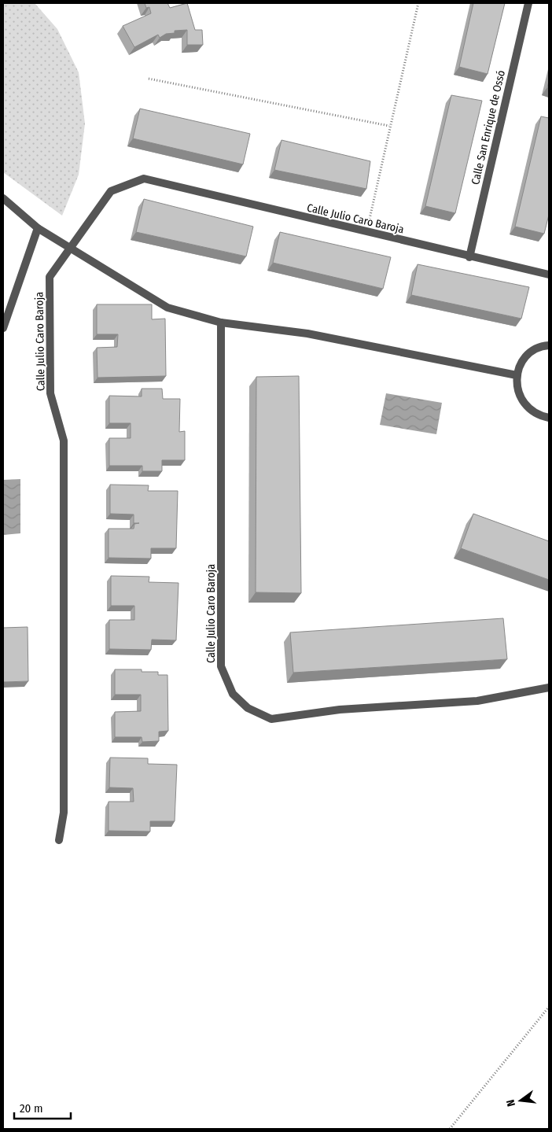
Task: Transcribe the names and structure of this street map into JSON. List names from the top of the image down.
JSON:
{
  "streets": {
    "street": ["Calle San Enrique de Ossó", "Calle Julio Caro Baroja"]
  },
  "crossings": [
    ["Calle San Enrique de Ossó", "Calle Julio Caro Baroja"]
  ],
  "scale_bar": "20 m",
  "north": "left"
}
